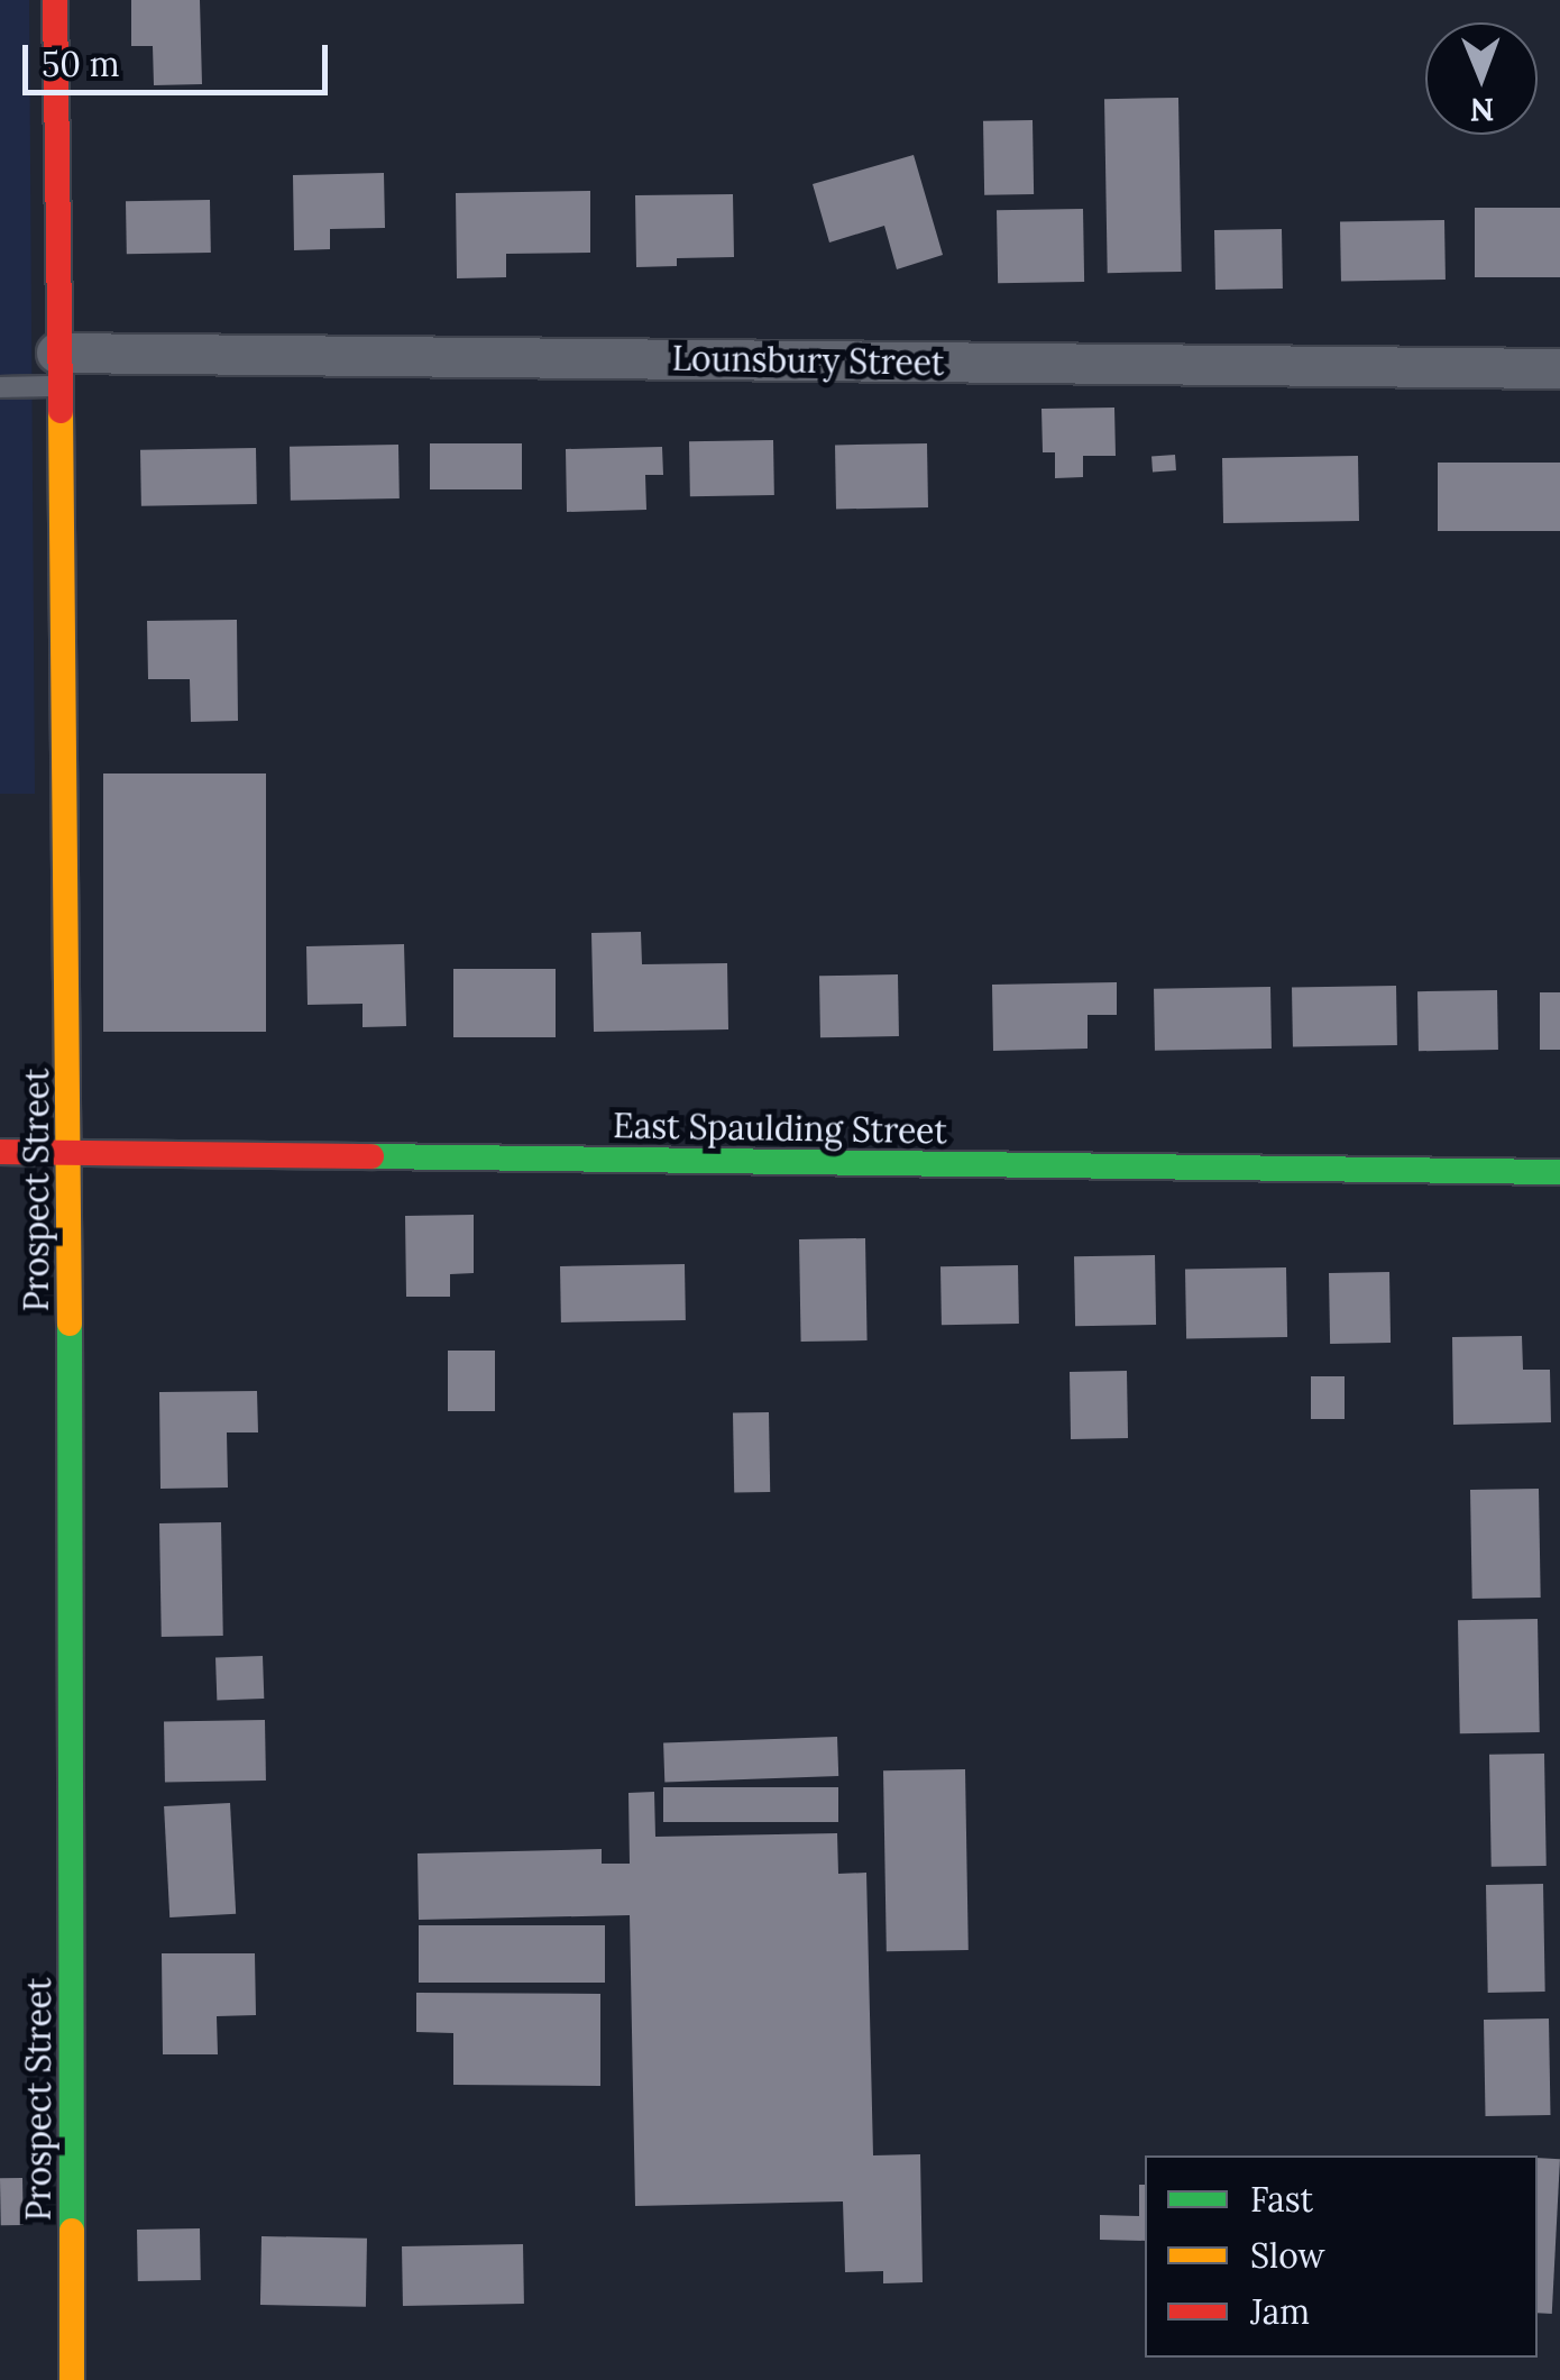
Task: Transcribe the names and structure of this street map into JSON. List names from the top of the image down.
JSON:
{
  "streets": {
    "street": ["Lounsbury Street", "East Spaulding Street", "Prospect Street"]
  },
  "crossings": [
    ["Lounsbury Street", "Prospect Street"],
    ["East Spaulding Street", "Prospect Street"]
  ],
  "legend": ["Fast", "Slow", "Jam"],
  "scale_bar": "50 m",
  "north": "bottom"
}
